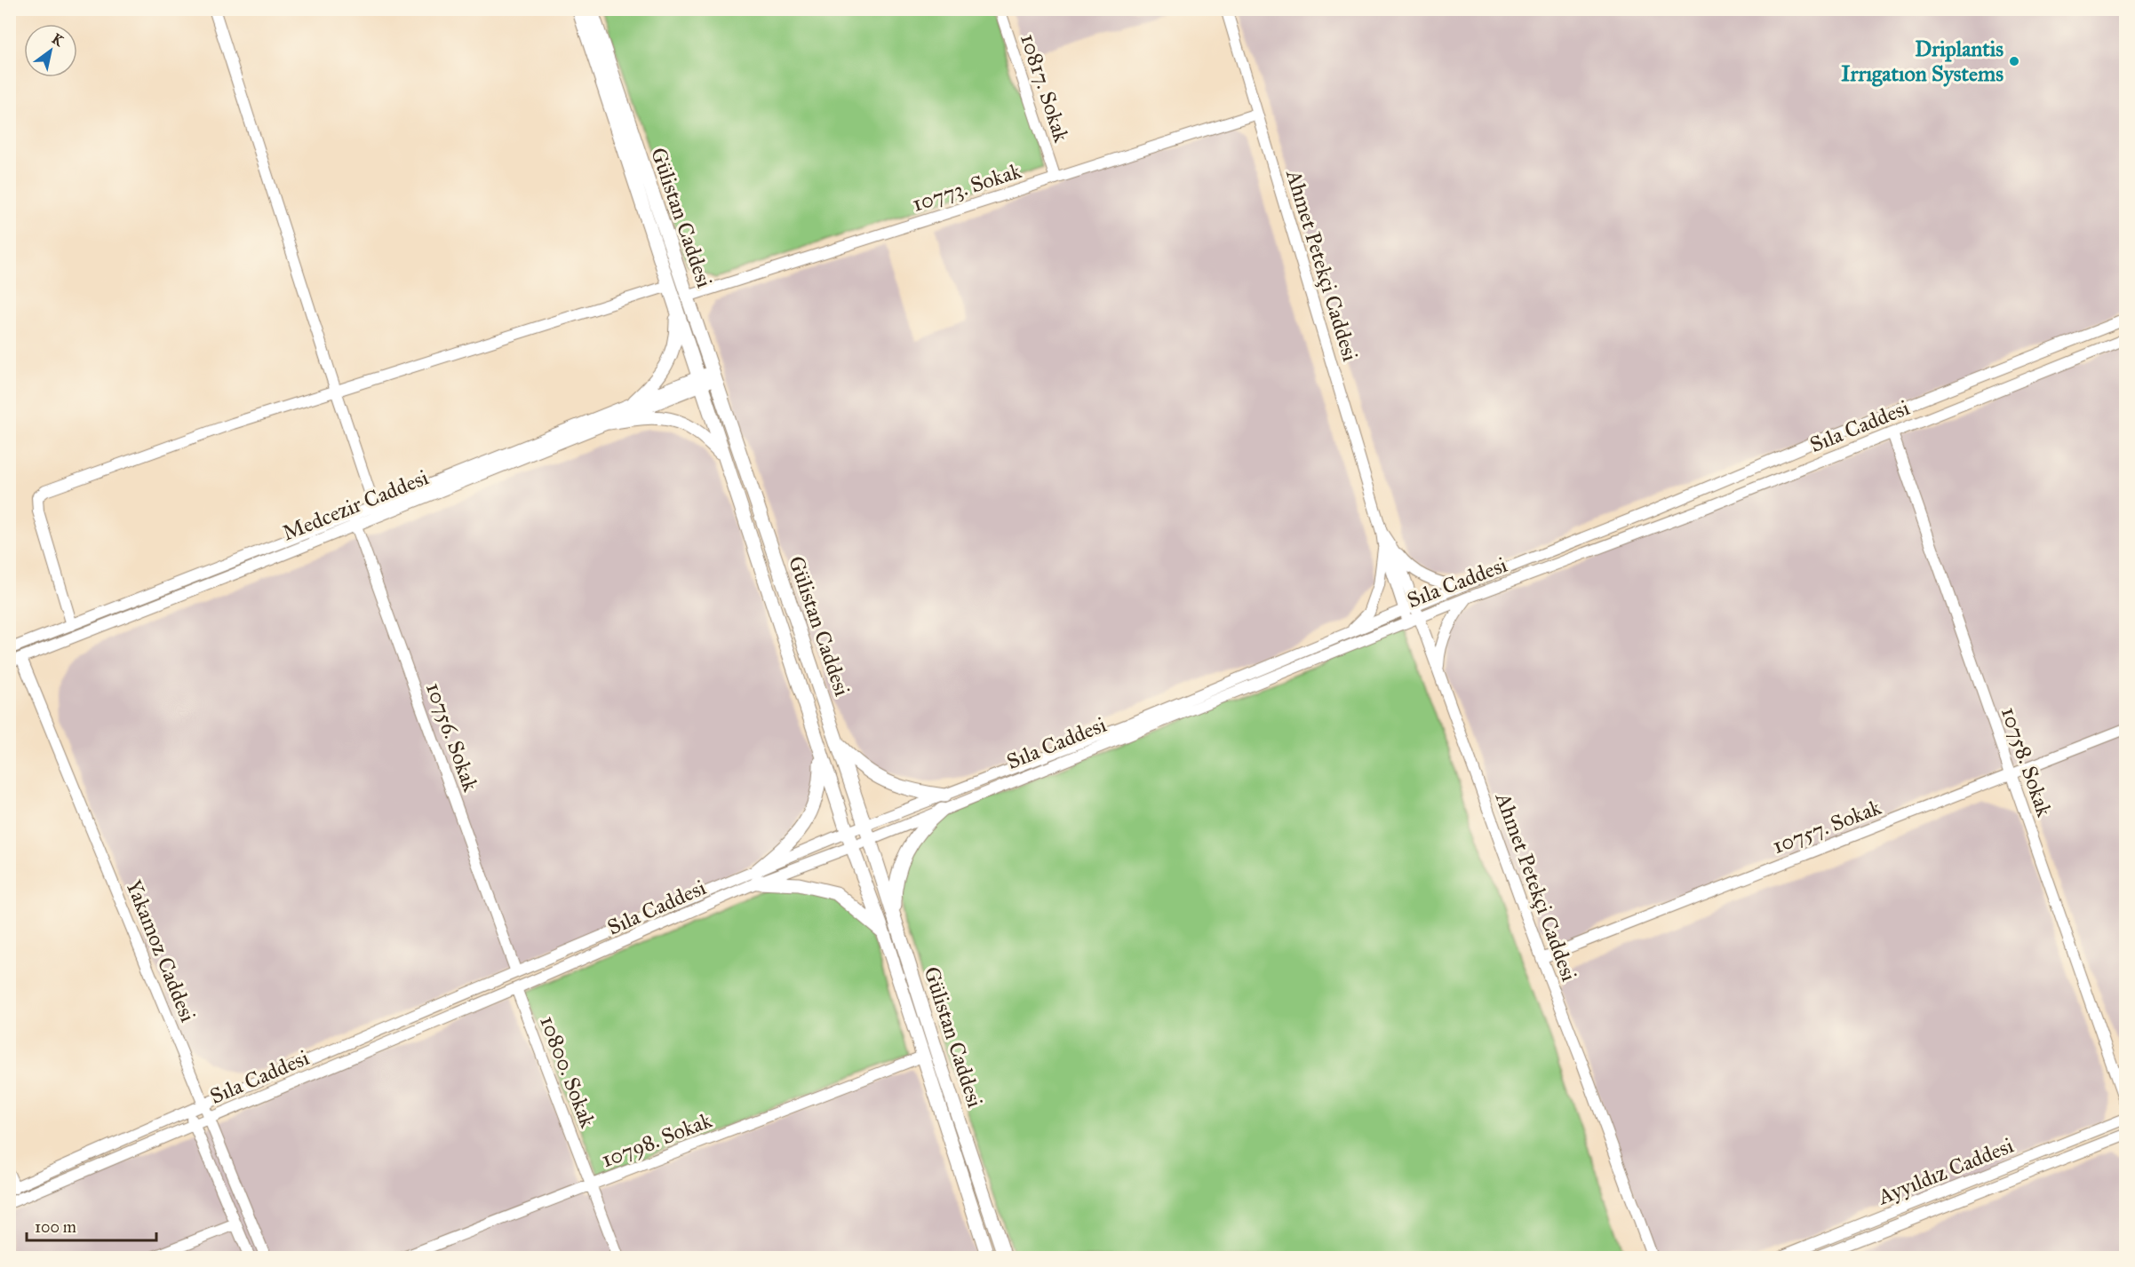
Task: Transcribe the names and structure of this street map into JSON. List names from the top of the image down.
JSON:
{
  "streets": {
    "main road": ["Gülistan Caddesi"],
    "street": [
      "10817. Sokak",
      "10773. Sokak",
      "Ahmet Petekçi Caddesi",
      "Sıla Caddesi",
      "Medcezir Caddesi",
      "10756. Sokak",
      "10758. Sokak",
      "10757. Sokak",
      "Yakamoz Caddesi",
      "10800. Sokak",
      "10798. Sokak",
      "Ayyıldız Caddesi"
    ]
  },
  "crossings": [
    ["10817. Sokak", "10773. Sokak"],
    ["10773. Sokak", "Gülistan Caddesi"],
    ["10773. Sokak", "Ahmet Petekçi Caddesi"],
    ["Gülistan Caddesi", "Sıla Caddesi"],
    ["Gülistan Caddesi", "Medcezir Caddesi"],
    ["Gülistan Caddesi", "10798. Sokak"],
    ["Ahmet Petekçi Caddesi", "Sıla Caddesi"],
    ["Ahmet Petekçi Caddesi", "10757. Sokak"],
    ["Sıla Caddesi", "10758. Sokak"],
    ["Sıla Caddesi", "Yakamoz Caddesi"],
    ["Sıla Caddesi", "10800. Sokak"],
    ["Medcezir Caddesi", "10756. Sokak"],
    ["Medcezir Caddesi", "Yakamoz Caddesi"],
    ["10758. Sokak", "10757. Sokak"],
    ["10800. Sokak", "10798. Sokak"]
  ],
  "places": ["Driplantis Irrıgatıon Systems"],
  "scale_bar": "100 m",
  "north": "top right"
}
